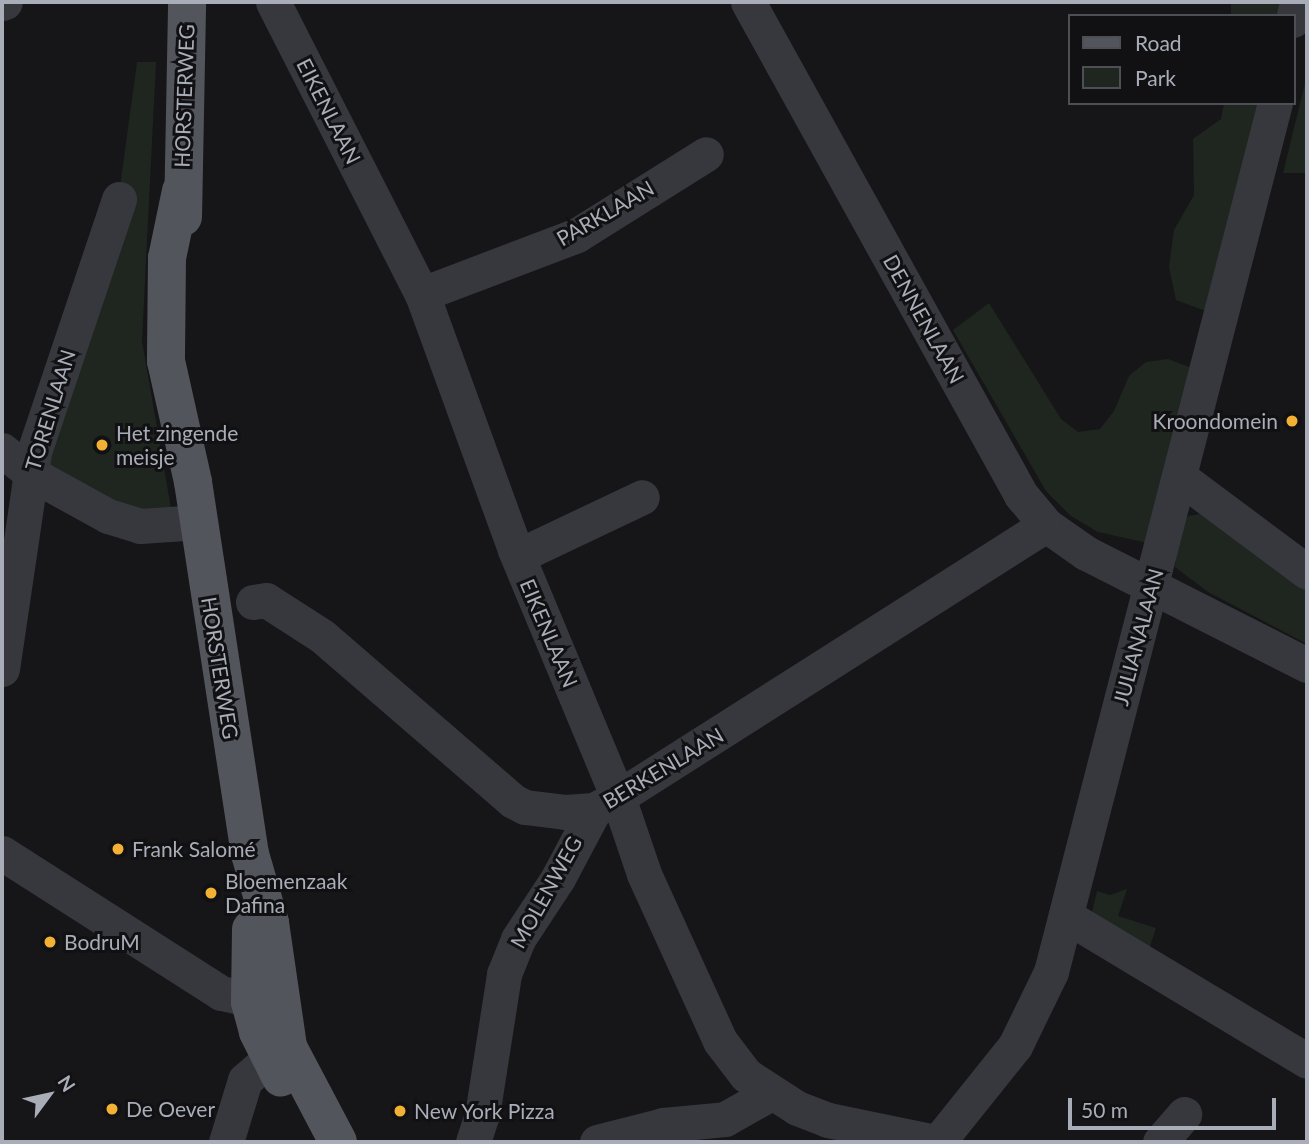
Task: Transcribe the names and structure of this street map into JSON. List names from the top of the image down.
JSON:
{
  "streets": {
    "main road": ["HORSTERWEG"],
    "street": [
      "EIKENLAAN",
      "PARKLAAN",
      "DENNENLAAN",
      "TORENLAAN",
      "JULIANALAAN",
      "BERKENLAAN",
      "MOLENWEG"
    ]
  },
  "crossings": [
    ["EIKENLAAN", "PARKLAAN"],
    ["EIKENLAAN", "JULIANALAAN"],
    ["EIKENLAAN", "BERKENLAAN"],
    ["EIKENLAAN", "MOLENWEG"],
    ["DENNENLAAN", "JULIANALAAN"],
    ["DENNENLAAN", "BERKENLAAN"],
    ["BERKENLAAN", "MOLENWEG"]
  ],
  "places": [
    "Kroondomein",
    "Het zingende meisje",
    "Frank Salomé",
    "Bloemenzaak Dafina",
    "BodruM",
    "De Oever",
    "New York Pizza"
  ],
  "legend": ["Road", "Park"],
  "scale_bar": "50 m",
  "north": "top right"
}
